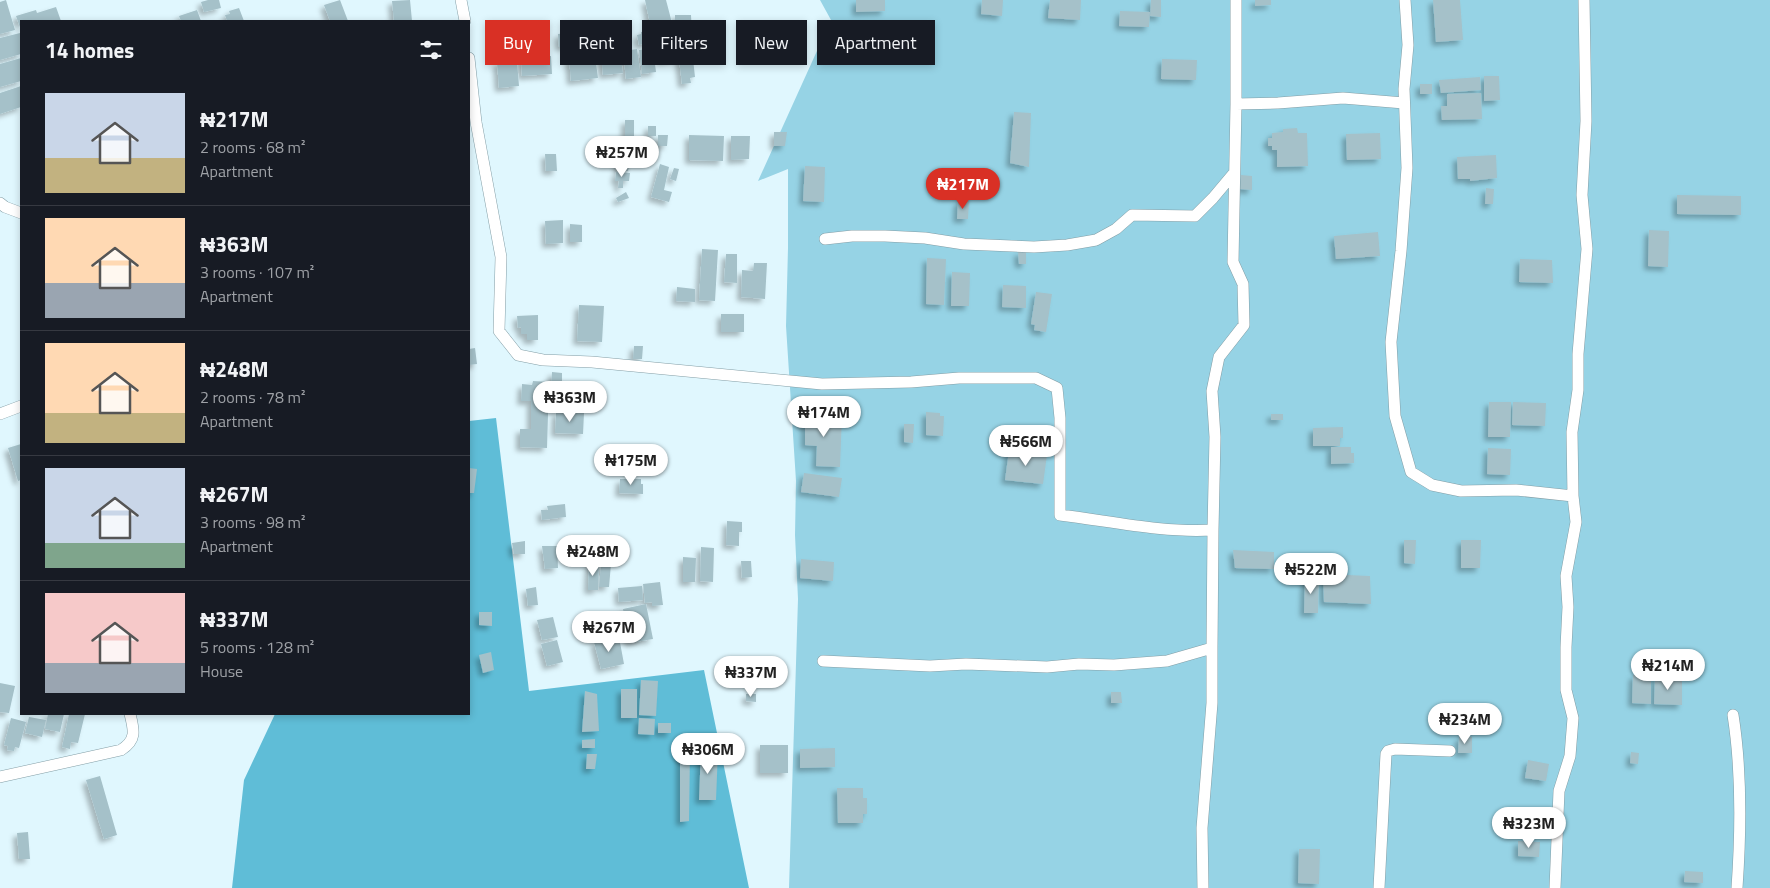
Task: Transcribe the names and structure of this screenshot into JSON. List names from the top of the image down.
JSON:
{
  "page": {
    "chip": [
      "Buy",
      "Rent",
      "Filters",
      "New",
      "Apartment"
    ],
    "heading": "14 homes",
    "list": [
      {
        "name": "₦217M",
        "note": "2 rooms · 68 m² · Apartment"
      },
      {
        "name": "₦363M",
        "note": "3 rooms · 107 m² · Apartment"
      },
      {
        "name": "₦248M",
        "note": "2 rooms · 78 m² · Apartment"
      },
      {
        "name": "₦267M",
        "note": "3 rooms · 98 m² · Apartment"
      },
      {
        "name": "₦337M",
        "note": "5 rooms · 128 m² · House"
      }
    ],
    "price": [
      "₦257M",
      "₦217M",
      "₦363M",
      "₦174M",
      "₦566M",
      "₦175M",
      "₦248M",
      "₦522M",
      "₦267M",
      "₦214M",
      "₦337M",
      "₦234M",
      "₦306M",
      "₦323M"
    ]
  }
}
